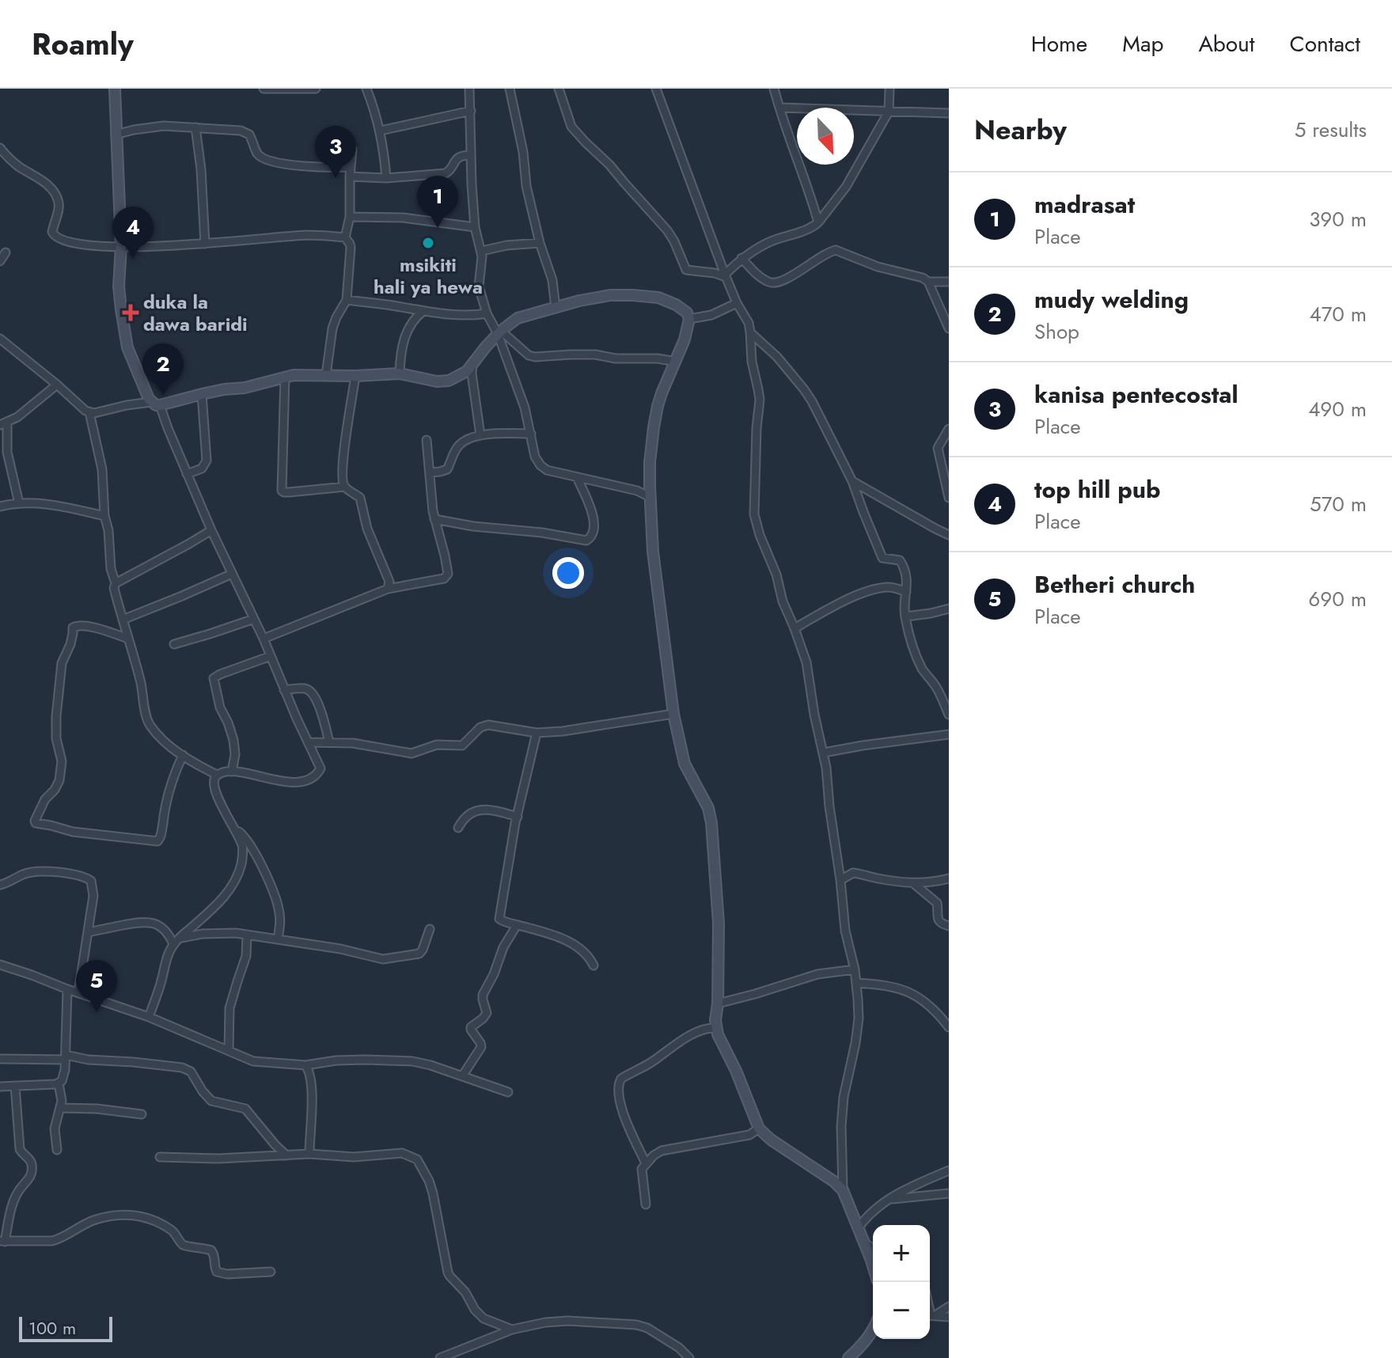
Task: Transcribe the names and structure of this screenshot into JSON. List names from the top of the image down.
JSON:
{
  "places": {
    "other": ["msikiti hali ya hewa"],
    "health": ["duka la dawa baridi"]
  },
  "scale_bar": "100 m",
  "north": "bottom right",
  "page": {
    "header": "Roamly",
    "nav": [
      "Home",
      "Map",
      "About",
      "Contact"
    ],
    "heading": ["Nearby", "5 results"],
    "pins": [
      "3",
      "1",
      "4",
      "2",
      "5"
    ],
    "list": [
      {
        "mark": "1",
        "name": "madrasat",
        "note": "Place",
        "value": "390 m"
      },
      {
        "mark": "2",
        "name": "mudy welding",
        "note": "Shop",
        "value": "470 m"
      },
      {
        "mark": "3",
        "name": "kanisa pentecostal",
        "note": "Place",
        "value": "490 m"
      },
      {
        "mark": "4",
        "name": "top hill pub",
        "note": "Place",
        "value": "570 m"
      },
      {
        "mark": "5",
        "name": "Betheri church",
        "note": "Place",
        "value": "690 m"
      }
    ],
    "map_buttons": ["+", "−"],
    "scale": "100 m"
  }
}
